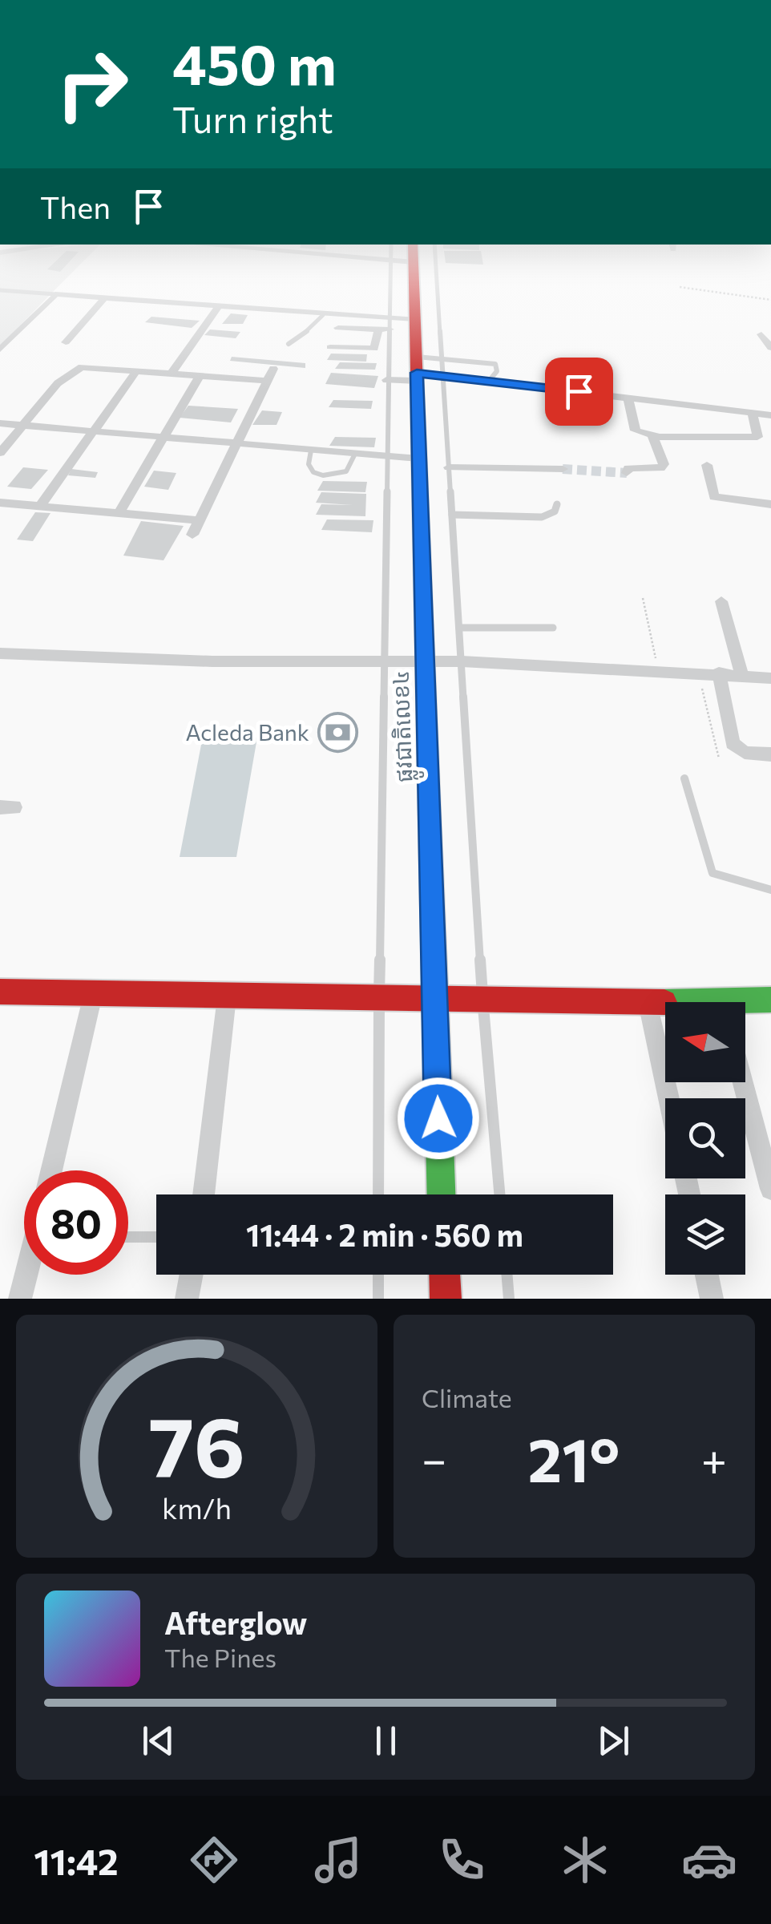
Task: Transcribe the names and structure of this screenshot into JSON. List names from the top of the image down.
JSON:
{
  "streets": {
    "main road": ["ផ្លូវជាតិលេខ៤"]
  },
  "places": {
    "bank": ["Acleda Bank"]
  },
  "north": "left",
  "page": {
    "turn": ["450 m", "Turn right"],
    "then": "Then",
    "limit": "80",
    "trip": "11:44 · 2 min · 560 m",
    "tile": "Climate",
    "heat": ["−", "21°", "+"],
    "song": ["Afterglow", "The Pines"],
    "tabs": "11:42",
    "gauge": ["76", "km/h"]
  }
}
